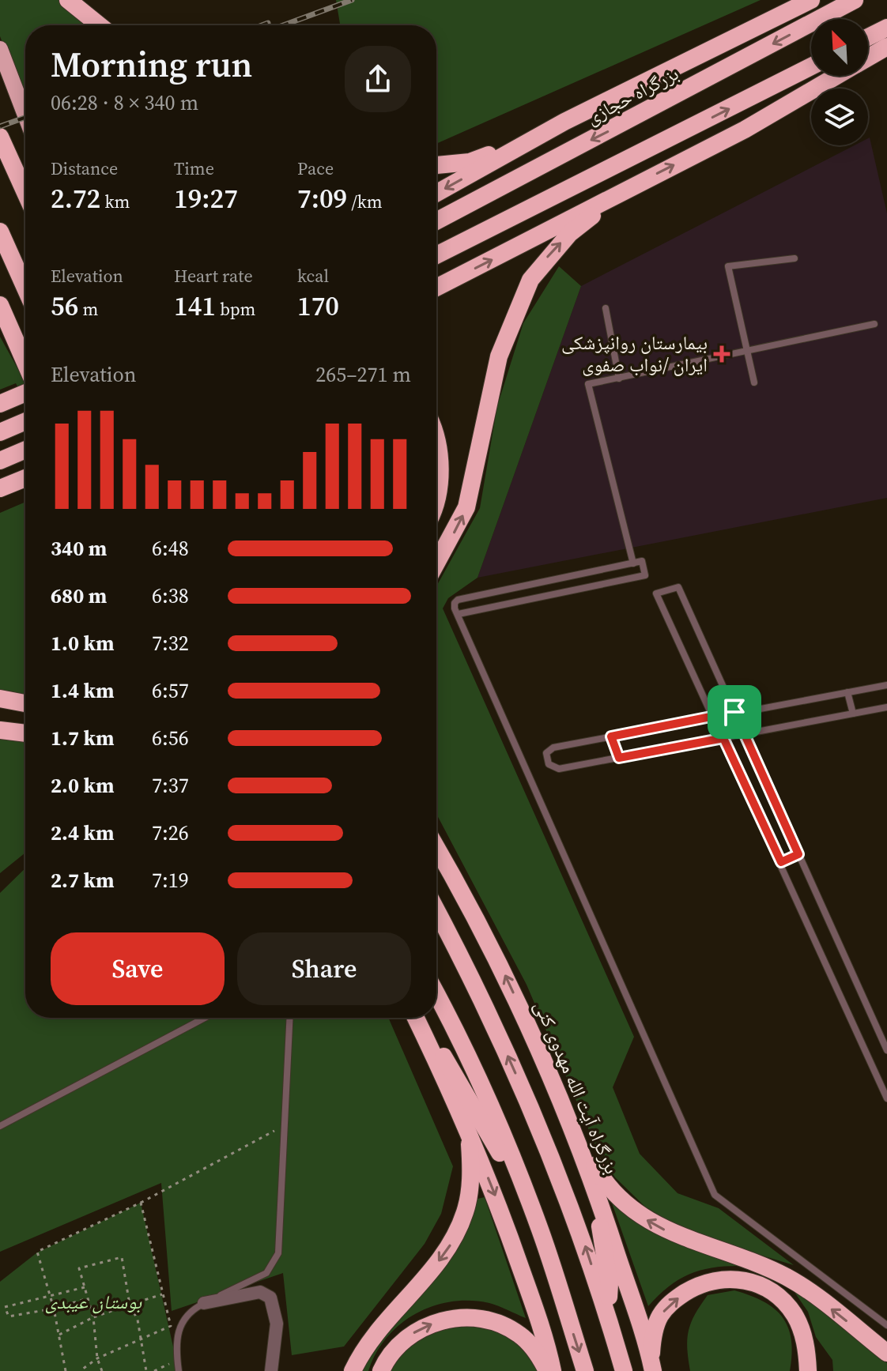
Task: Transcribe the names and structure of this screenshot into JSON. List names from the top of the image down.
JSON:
{
  "streets": {
    "highway": ["بزرگراه حجازی", "بزرگراه آیت الله مهدوی کنی"]
  },
  "parks": ["بوستان عیبدی"],
  "places": {
    "health": ["بیمارستان روانپزشکی ایران /نواب صفوی"]
  },
  "north": "top left",
  "page": {
    "heading": ["Morning run", "06:28 · 8 × 340 m"],
    "stats": [
      ["Distance", "2.72 km"],
      ["Time", "19:27"],
      ["Pace", "7:09 /km"],
      ["Elevation", "56 m"],
      ["Heart rate", "141 bpm"],
      ["kcal", "170"]
    ],
    "chart": ["Elevation", "265–271 m"],
    "list": [
      {
        "name": "340 m",
        "note": "6:48"
      },
      {
        "name": "680 m",
        "note": "6:38"
      },
      {
        "name": "1.0 km",
        "note": "7:32"
      },
      {
        "name": "1.4 km",
        "note": "6:57"
      },
      {
        "name": "1.7 km",
        "note": "6:56"
      },
      {
        "name": "2.0 km",
        "note": "7:37"
      },
      {
        "name": "2.4 km",
        "note": "7:26"
      },
      {
        "name": "2.7 km",
        "note": "7:19"
      }
    ],
    "buttons": ["Save", "Share"]
  }
}
